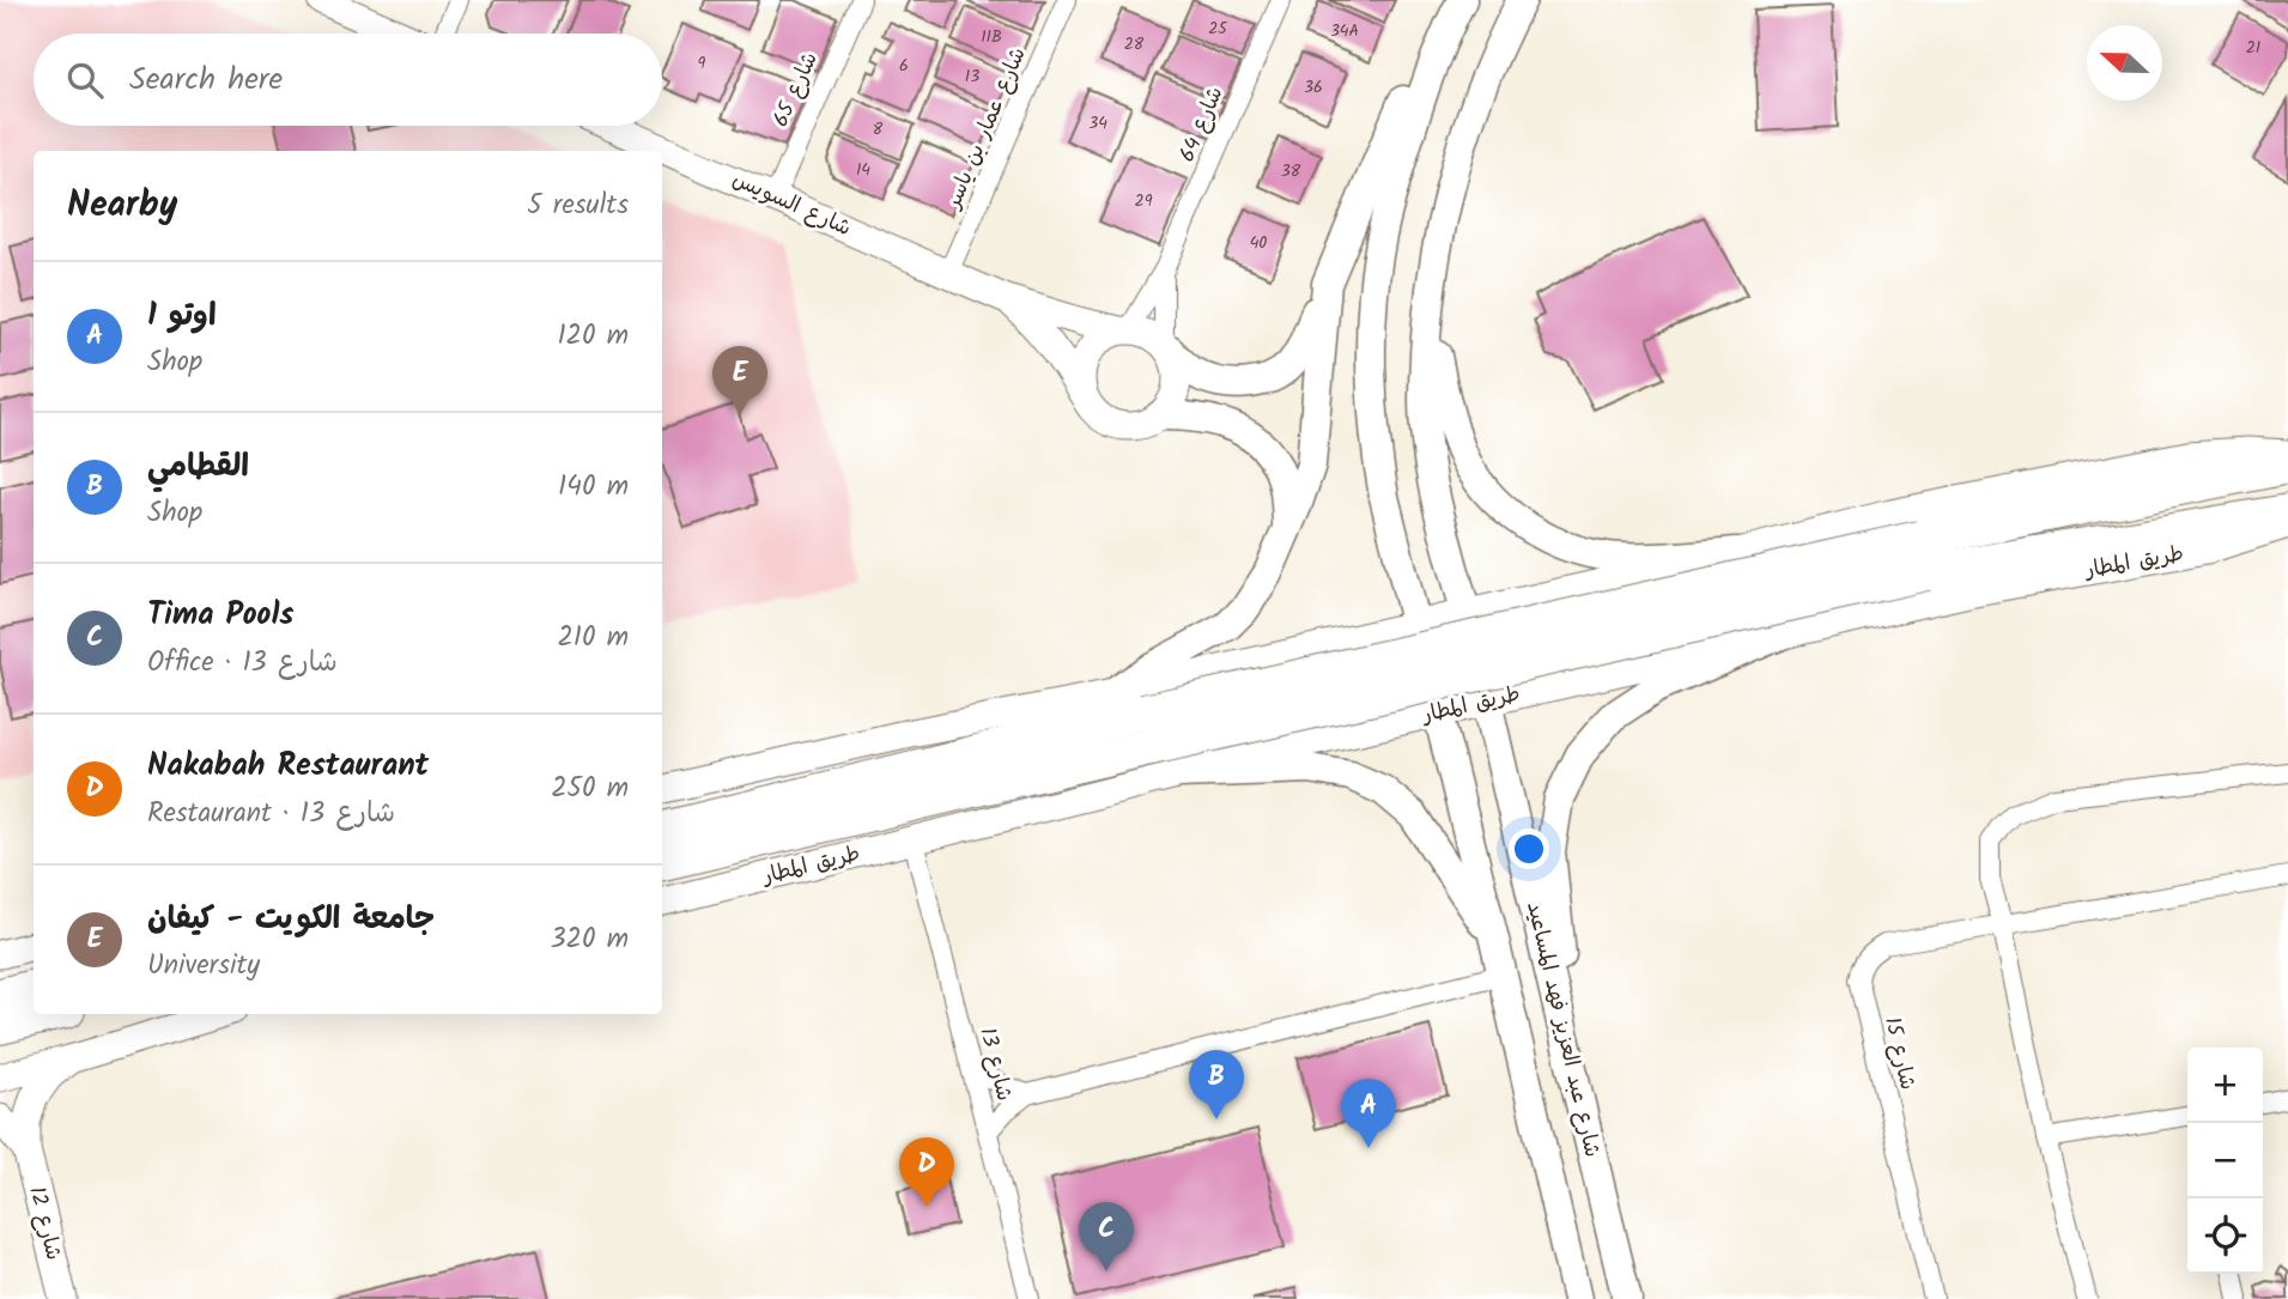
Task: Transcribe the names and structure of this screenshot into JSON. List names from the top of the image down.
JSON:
{
  "streets": {
    "highway": ["طريق المطار"],
    "main road": ["شارع السويس", "شارع عبد العزيز فهد المساعيد", "شارع 12"],
    "street": [
      "شارع 65",
      "شارع 64",
      "شارع عمار بن ياسر",
      "شارع 15",
      "شارع 13"
    ]
  },
  "crossings": [
    ["شارع 65", "شارع السويس"],
    ["شارع 64", "شارع السويس"],
    ["شارع عمار بن ياسر", "شارع السويس"],
    ["طريق المطار", "شارع عبد العزيز فهد المساعيد"],
    ["طريق المطار", "شارع 13"]
  ],
  "house_numbers": [
    "25",
    "34A",
    "11B",
    "28",
    "21",
    "9",
    "6",
    "13",
    "36",
    "34",
    "8",
    "14",
    "38",
    "29",
    "40"
  ],
  "north": "left",
  "page": {
    "search": "Search here",
    "heading": ["Nearby", "5 results"],
    "list": [
      {
        "mark": "A",
        "name": "اوتو 1",
        "note": "Shop",
        "value": "120 m"
      },
      {
        "mark": "B",
        "name": "القطامي",
        "note": "Shop",
        "value": "140 m"
      },
      {
        "mark": "C",
        "name": "Tima Pools",
        "note": "Office · شارع 13",
        "value": "210 m"
      },
      {
        "mark": "D",
        "name": "Nakabah Restaurant",
        "note": "Restaurant · شارع 13",
        "value": "250 m"
      },
      {
        "mark": "E",
        "name": "جامعة الكويت - كيفان",
        "note": "University",
        "value": "320 m"
      }
    ],
    "pins": [
      "E",
      "B",
      "A",
      "D",
      "C"
    ],
    "map_buttons": ["+", "−"]
  }
}
